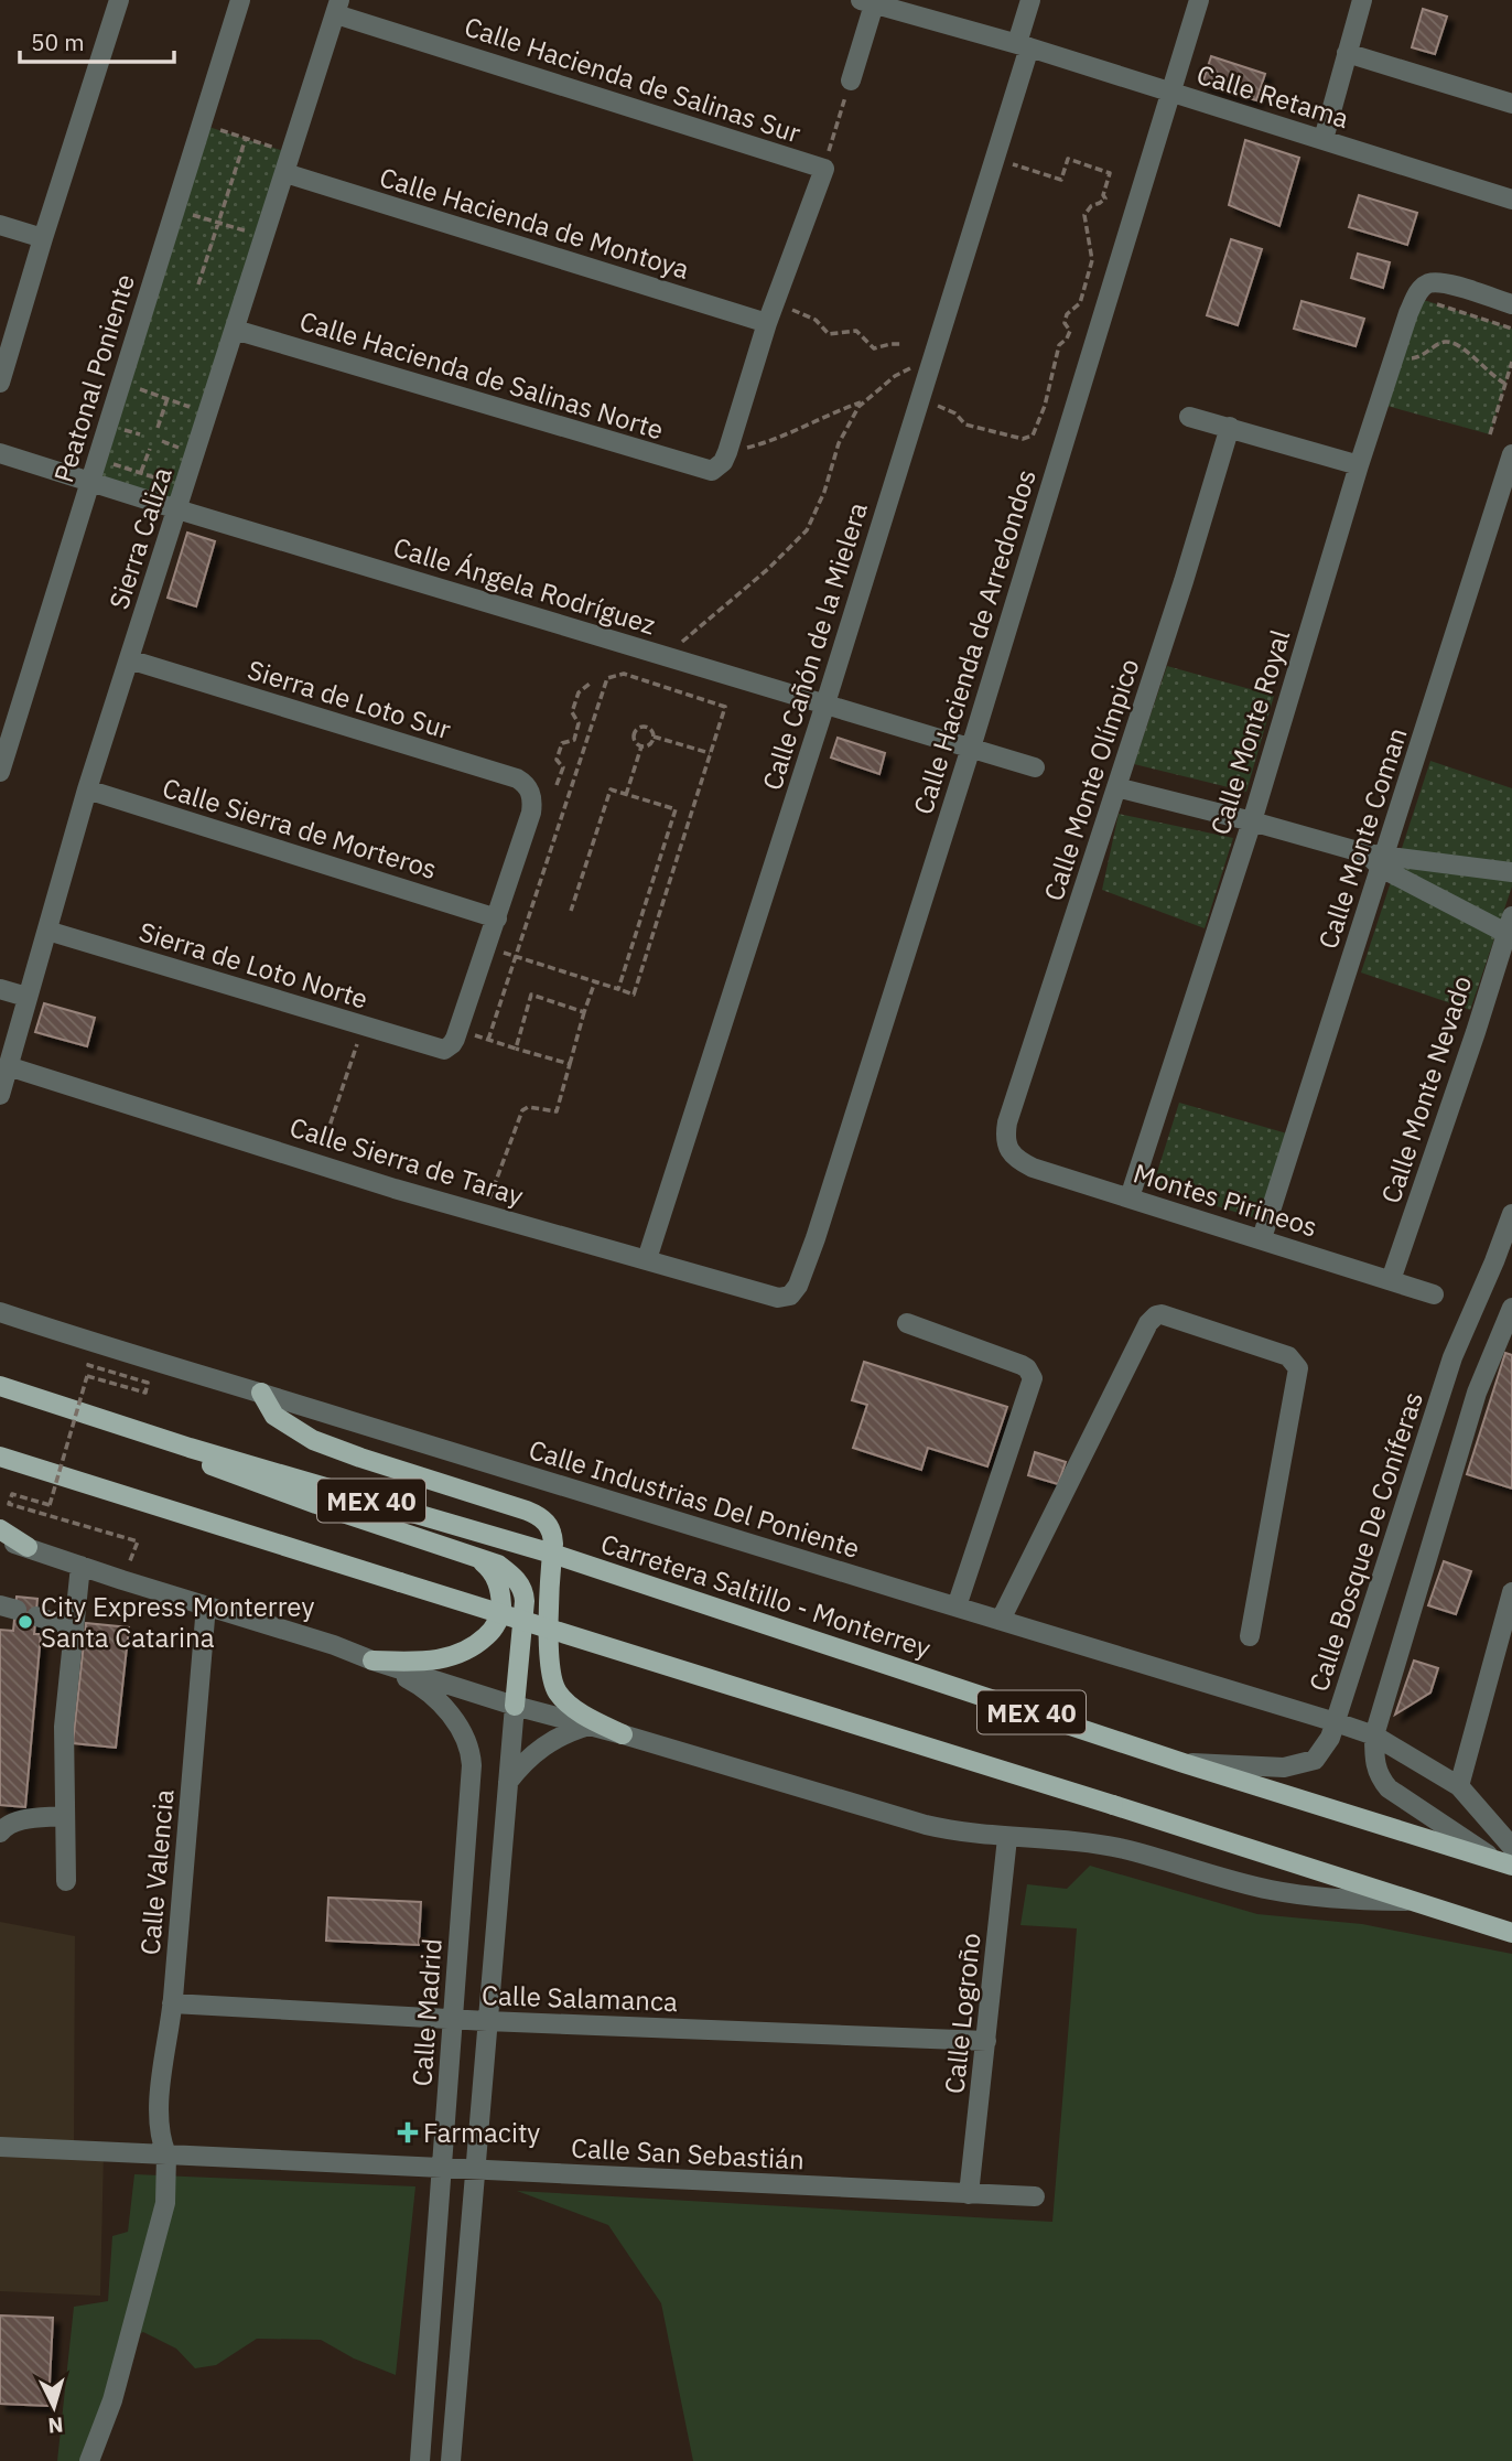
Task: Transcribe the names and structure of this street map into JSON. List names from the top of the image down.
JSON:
{
  "streets": {
    "main road": ["MEX 40", "Carretera Saltillo - Monterrey"],
    "street": [
      "Calle Hacienda de Salinas Sur",
      "Calle Retama",
      "Calle Hacienda de Montoya",
      "Calle Hacienda de Salinas Norte",
      "Peatonal Poniente",
      "Sierra Caliza",
      "Calle Ángela Rodríguez",
      "Calle Hacienda de Arredondos",
      "Calle Cañón de la Mielera",
      "Sierra de Loto Sur",
      "Calle Monte Royal",
      "Calle Monte Olímpico",
      "Calle Sierra de Morteros",
      "Calle Monte Coman",
      "Sierra de Loto Norte",
      "Calle Monte Nevado",
      "Calle Sierra de Taray",
      "Montes Pirineos",
      "Calle Industrias Del Poniente",
      "Calle Bosque De Coníferas",
      "Calle Valencia",
      "Calle Salamanca",
      "Calle Madrid",
      "Calle Logroño",
      "Calle San Sebastián"
    ]
  },
  "crossings": [
    ["Calle Hacienda de Salinas Sur", "Sierra Caliza"],
    ["Calle Retama", "Calle Hacienda de Arredondos"],
    ["Calle Retama", "Calle Cañón de la Mielera"],
    ["Calle Hacienda de Montoya", "Sierra Caliza"],
    ["Calle Hacienda de Salinas Norte", "Sierra Caliza"],
    ["Peatonal Poniente", "Calle Ángela Rodríguez"],
    ["Sierra Caliza", "Calle Ángela Rodríguez"],
    ["Sierra Caliza", "Sierra de Loto Sur"],
    ["Sierra Caliza", "Calle Sierra de Morteros"],
    ["Sierra Caliza", "Sierra de Loto Norte"],
    ["Sierra Caliza", "Calle Sierra de Taray"],
    ["Calle Ángela Rodríguez", "Calle Hacienda de Arredondos"],
    ["Calle Ángela Rodríguez", "Calle Cañón de la Mielera"],
    ["Calle Hacienda de Arredondos", "Calle Sierra de Taray"],
    ["Calle Cañón de la Mielera", "Calle Sierra de Taray"],
    ["Sierra de Loto Sur", "Calle Sierra de Morteros"],
    ["Calle Monte Royal", "Montes Pirineos"],
    ["Calle Monte Olímpico", "Montes Pirineos"],
    ["Calle Monte Coman", "Montes Pirineos"],
    ["Calle Monte Nevado", "Montes Pirineos"],
    ["Calle Industrias Del Poniente", "Calle Bosque De Coníferas"],
    ["Calle Bosque De Coníferas", "Carretera Saltillo - Monterrey"],
    ["Calle Valencia", "Calle Salamanca"],
    ["Calle Valencia", "Calle San Sebastián"],
    ["Calle Salamanca", "Calle Madrid"],
    ["Calle Salamanca", "Calle Logroño"],
    ["Calle Madrid", "Calle San Sebastián"],
    ["Calle Logroño", "Calle San Sebastián"]
  ],
  "places": {
    "other": ["City Express Monterrey Santa Catarina"],
    "health": ["Farmacity"]
  },
  "scale_bar": "50 m",
  "north": "bottom"
}
